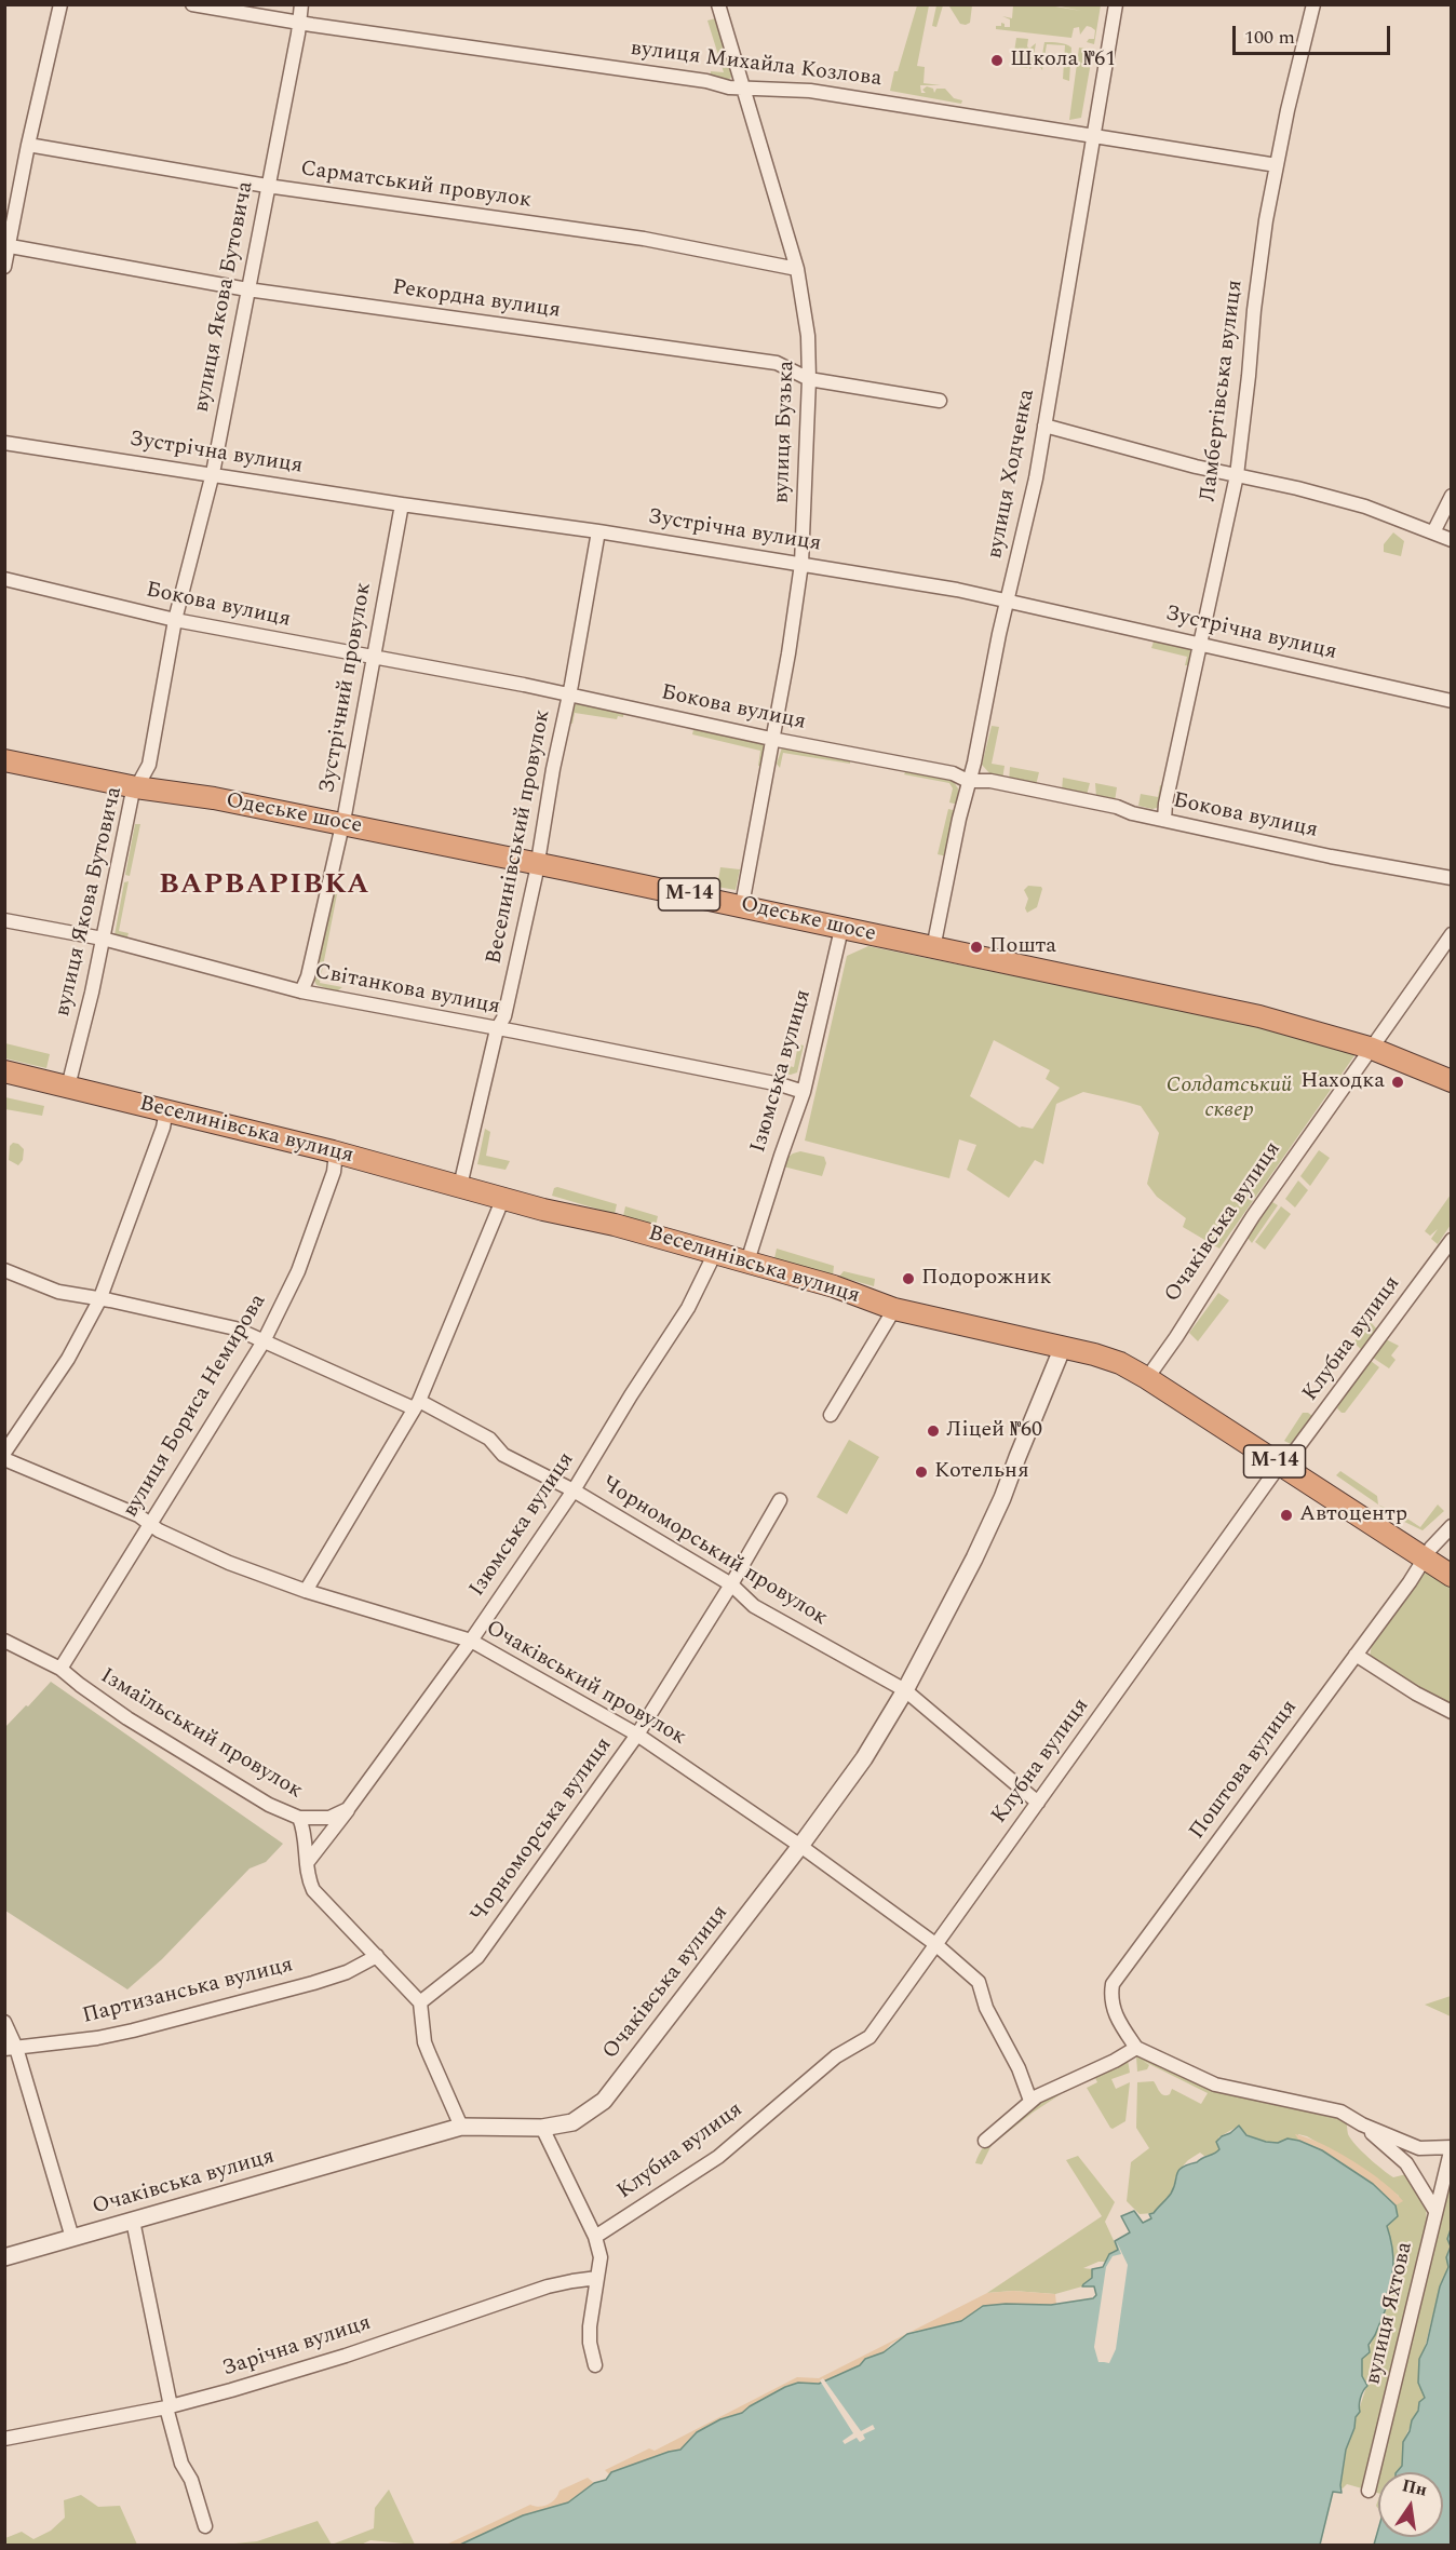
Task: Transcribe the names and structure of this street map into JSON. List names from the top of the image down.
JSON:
{
  "streets": {
    "highway": ["Одеське шосе", "М-14", "Веселинівська вулиця"],
    "street": [
      "вулиця Михайла Козлова",
      "Сарматський провулок",
      "вулиця Якова Бутовича",
      "Рекордна вулиця",
      "Ламбертівська вулиця",
      "вулиця Бузька",
      "Зустрічна вулиця",
      "вулиця Ходченка",
      "Бокова вулиця",
      "Зустрічний провулок",
      "Веселинівський провулок",
      "Світанкова вулиця",
      "Ізюмська вулиця",
      "Очаківська вулиця",
      "Клубна вулиця",
      "вулиця Бориса Немирова",
      "Чорноморський провулок",
      "Очаківський провулок",
      "Ізмаїльський провулок",
      "Поштова вулиця",
      "Чорноморська вулиця",
      "Партизанська вулиця",
      "вулиця Яхтова",
      "Зарічна вулиця"
    ]
  },
  "crossings": [
    ["вулиця Михайла Козлова", "вулиця Якова Бутовича"],
    ["вулиця Михайла Козлова", "Ламбертівська вулиця"],
    ["вулиця Михайла Козлова", "вулиця Бузька"],
    ["вулиця Михайла Козлова", "вулиця Ходченка"],
    ["Сарматський провулок", "вулиця Якова Бутовича"],
    ["Сарматський провулок", "вулиця Бузька"],
    ["вулиця Якова Бутовича", "Рекордна вулиця"],
    ["вулиця Якова Бутовича", "Зустрічна вулиця"],
    ["вулиця Якова Бутовича", "Бокова вулиця"],
    ["вулиця Якова Бутовича", "Одеське шосе"],
    ["вулиця Якова Бутовича", "Світанкова вулиця"],
    ["вулиця Якова Бутовича", "Веселинівська вулиця"],
    ["Рекордна вулиця", "вулиця Бузька"],
    ["Ламбертівська вулиця", "Зустрічна вулиця"],
    ["Ламбертівська вулиця", "Бокова вулиця"],
    ["вулиця Бузька", "Зустрічна вулиця"],
    ["вулиця Бузька", "Бокова вулиця"],
    ["вулиця Бузька", "Одеське шосе"],
    ["Зустрічна вулиця", "вулиця Ходченка"],
    ["Зустрічна вулиця", "Зустрічний провулок"],
    ["Зустрічна вулиця", "Веселинівський провулок"],
    ["вулиця Ходченка", "Бокова вулиця"],
    ["вулиця Ходченка", "Одеське шосе"],
    ["Бокова вулиця", "Зустрічний провулок"],
    ["Бокова вулиця", "Веселинівський провулок"],
    ["Зустрічний провулок", "Одеське шосе"],
    ["Зустрічний провулок", "Світанкова вулиця"],
    ["Одеське шосе", "Веселинівський провулок"],
    ["Одеське шосе", "Ізюмська вулиця"],
    ["Одеське шосе", "Очаківська вулиця"],
    ["Веселинівський провулок", "Світанкова вулиця"],
    ["Веселинівський провулок", "Веселинівська вулиця"],
    ["Світанкова вулиця", "Ізюмська вулиця"],
    ["Ізюмська вулиця", "Веселинівська вулиця"],
    ["Ізюмська вулиця", "Чорноморський провулок"],
    ["Ізюмська вулиця", "Очаківський провулок"],
    ["Ізюмська вулиця", "Ізмаїльський провулок"],
    ["Веселинівська вулиця", "Очаківська вулиця"],
    ["Веселинівська вулиця", "Клубна вулиця"],
    ["Веселинівська вулиця", "вулиця Бориса Немирова"],
    ["Веселинівська вулиця", "Поштова вулиця"],
    ["Очаківська вулиця", "Чорноморський провулок"],
    ["Очаківська вулиця", "Очаківський провулок"],
    ["Клубна вулиця", "Чорноморський провулок"],
    ["Клубна вулиця", "Очаківський провулок"],
    ["вулиця Бориса Немирова", "Чорноморський провулок"],
    ["вулиця Бориса Немирова", "Очаківський провулок"],
    ["вулиця Бориса Немирова", "Ізмаїльський провулок"],
    ["Чорноморський провулок", "Чорноморська вулиця"],
    ["Очаківський провулок", "Чорноморська вулиця"],
    ["Ізмаїльський провулок", "Чорноморська вулиця"],
    ["Ізмаїльський провулок", "Партизанська вулиця"],
    ["Поштова вулиця", "вулиця Яхтова"]
  ],
  "districts": ["ВАРВАРІВКА"],
  "parks": ["Солдатський сквер"],
  "places": [
    "Школа №61",
    "Пошта",
    "Находка",
    "Подорожник",
    "Ліцей №60",
    "Котельня",
    "Автоцентр"
  ],
  "scale_bar": "100 m",
  "north": "top"
}
